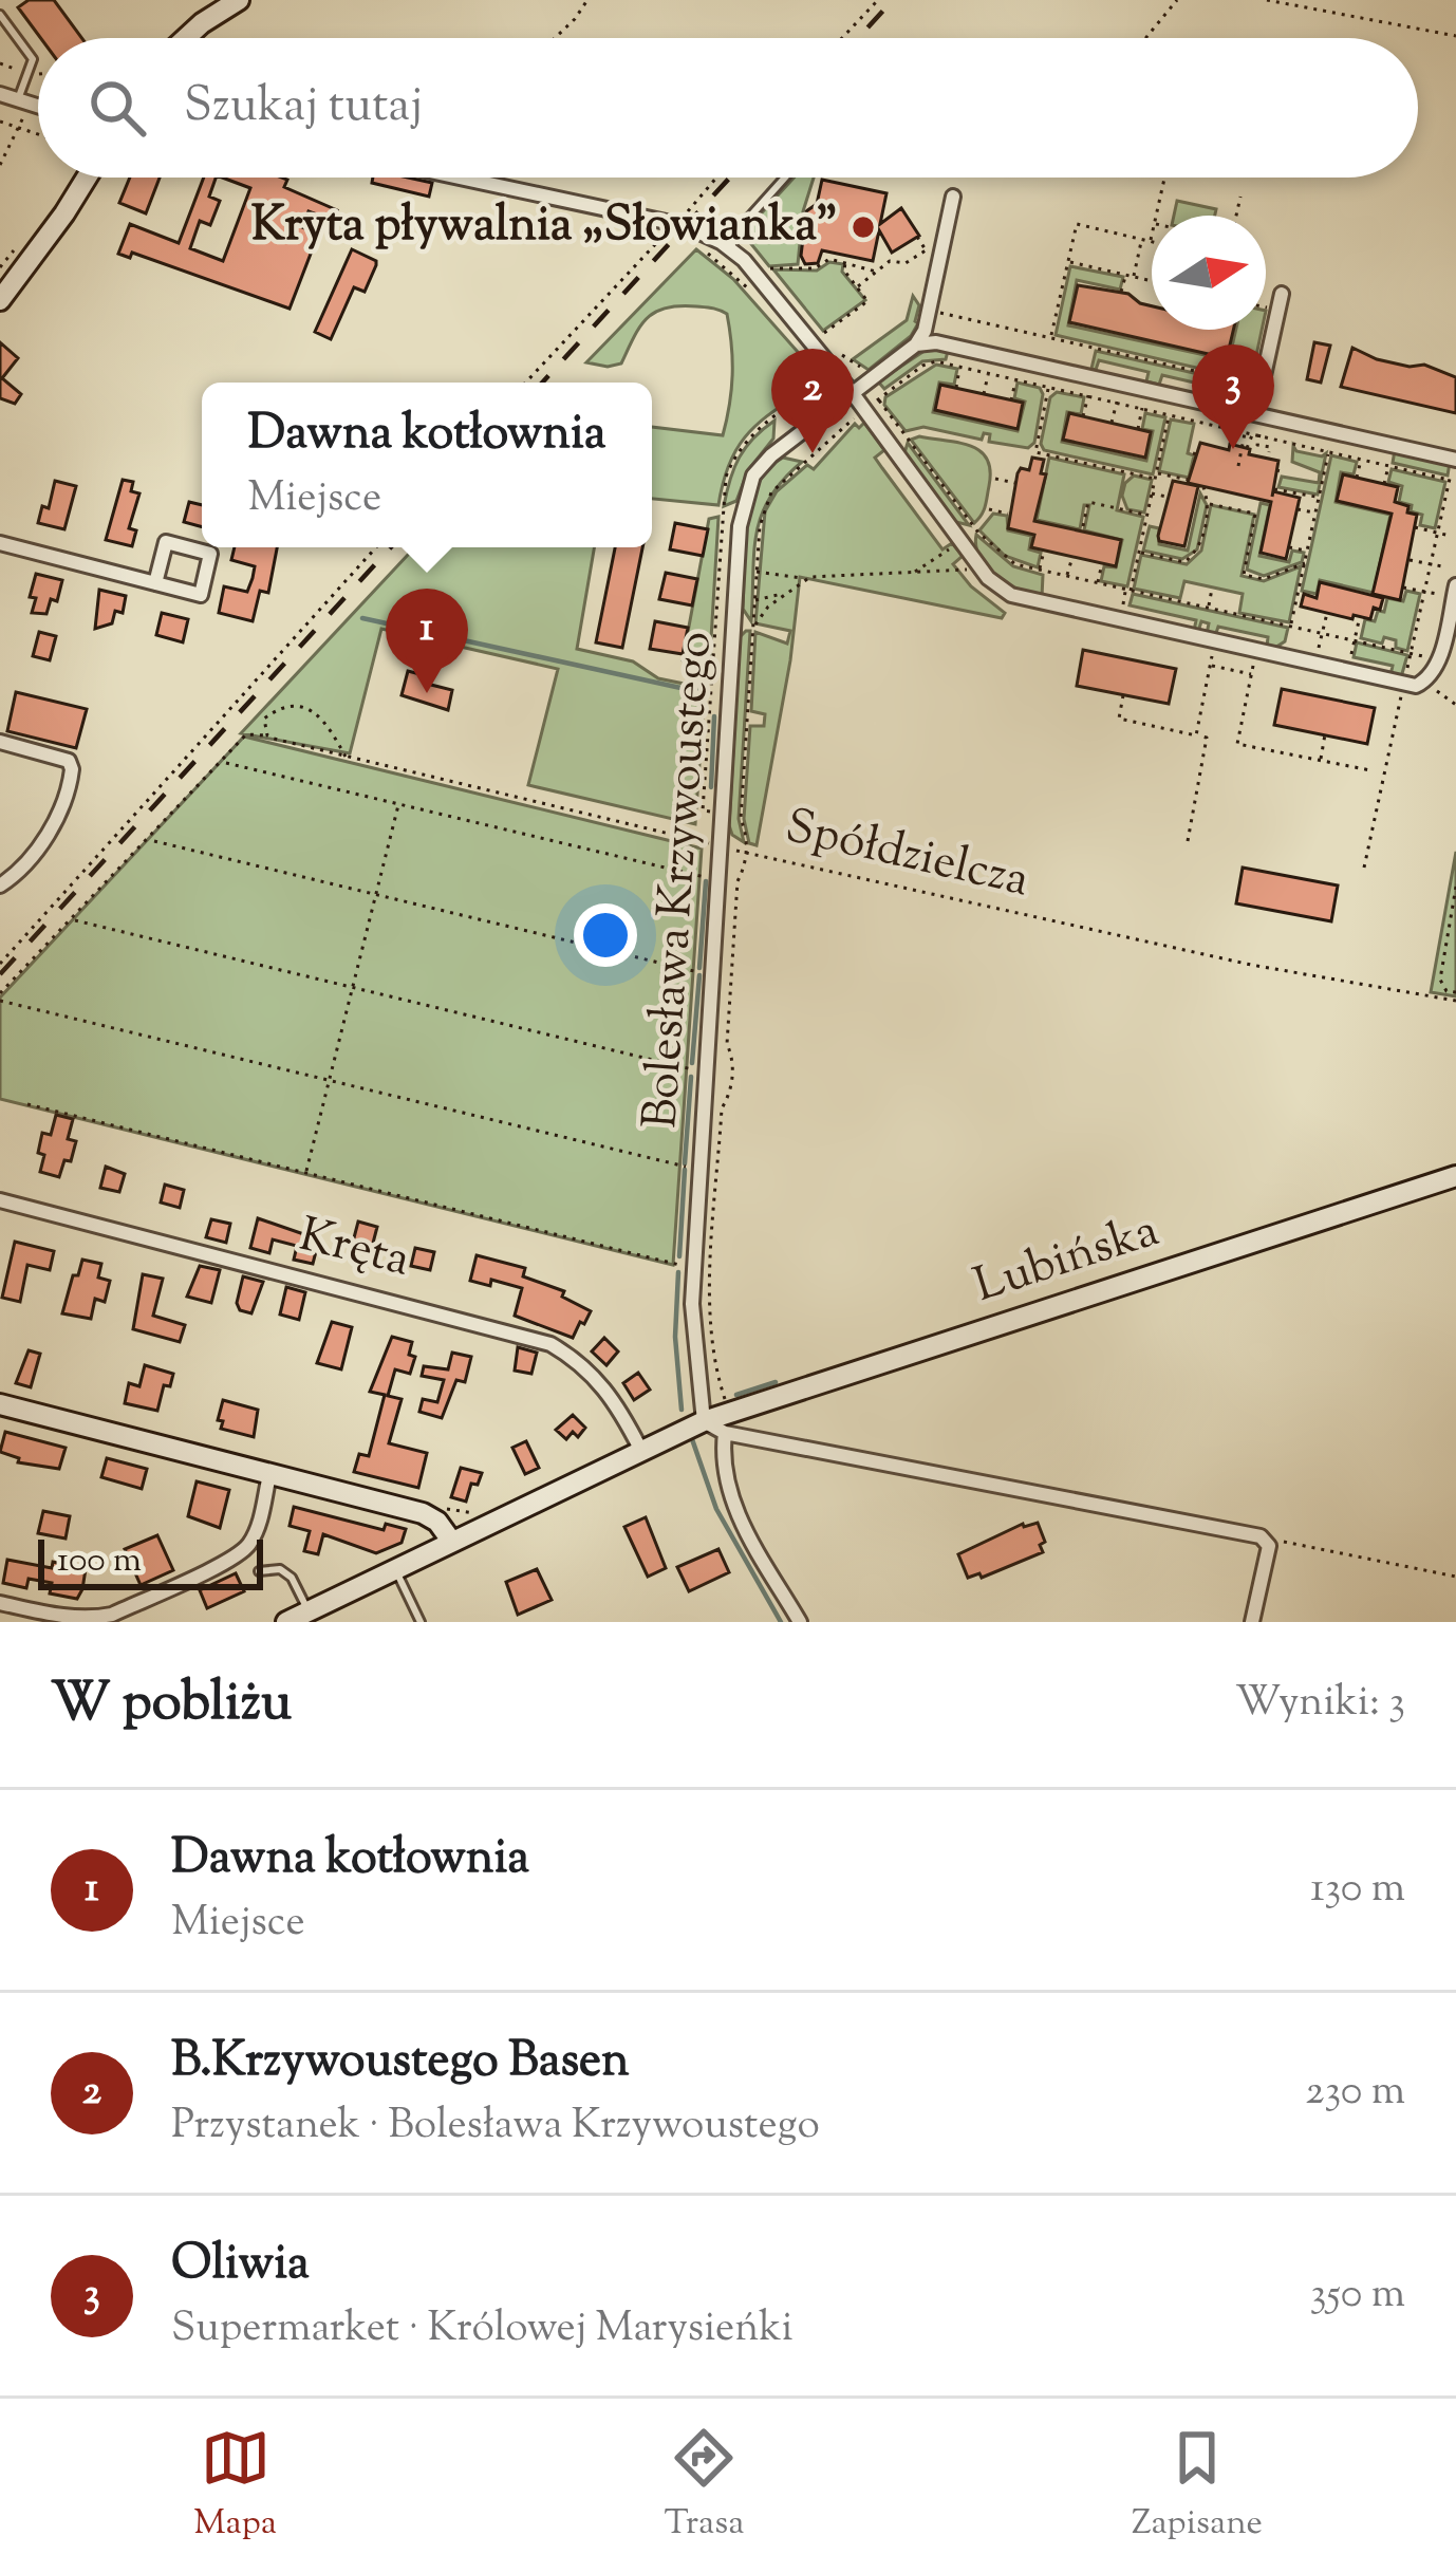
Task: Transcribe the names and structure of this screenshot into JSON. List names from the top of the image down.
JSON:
{
  "streets": {
    "main road": ["Lubińska"],
    "street": ["Bolesława Krzywoustego", "Kręta"],
    "path": ["Spółdzielcza"]
  },
  "crossings": [
    ["Spółdzielcza", "Bolesława Krzywoustego"],
    ["Bolesława Krzywoustego", "Lubińska"],
    ["Kręta", "Lubińska"]
  ],
  "places": ["Kryta pływalnia „Słowianka”"],
  "scale_bar": "100 m",
  "north": "right",
  "page": {
    "search": "Szukaj tutaj",
    "pins": ["3", "2", "1"],
    "popup": ["Dawna kotłownia", "Miejsce"],
    "scale": "100 m",
    "heading": ["W pobliżu", "Wyniki: 3"],
    "list": [
      {
        "mark": "1",
        "name": "Dawna kotłownia",
        "note": "Miejsce",
        "value": "130 m"
      },
      {
        "mark": "2",
        "name": "B.Krzywoustego Basen",
        "note": "Przystanek · Bolesława Krzywoustego",
        "value": "230 m"
      },
      {
        "mark": "3",
        "name": "Oliwia",
        "note": "Supermarket · Królowej Marysieńki",
        "value": "350 m"
      }
    ],
    "nav": ["Mapa", "Trasa", "Zapisane"]
  }
}
